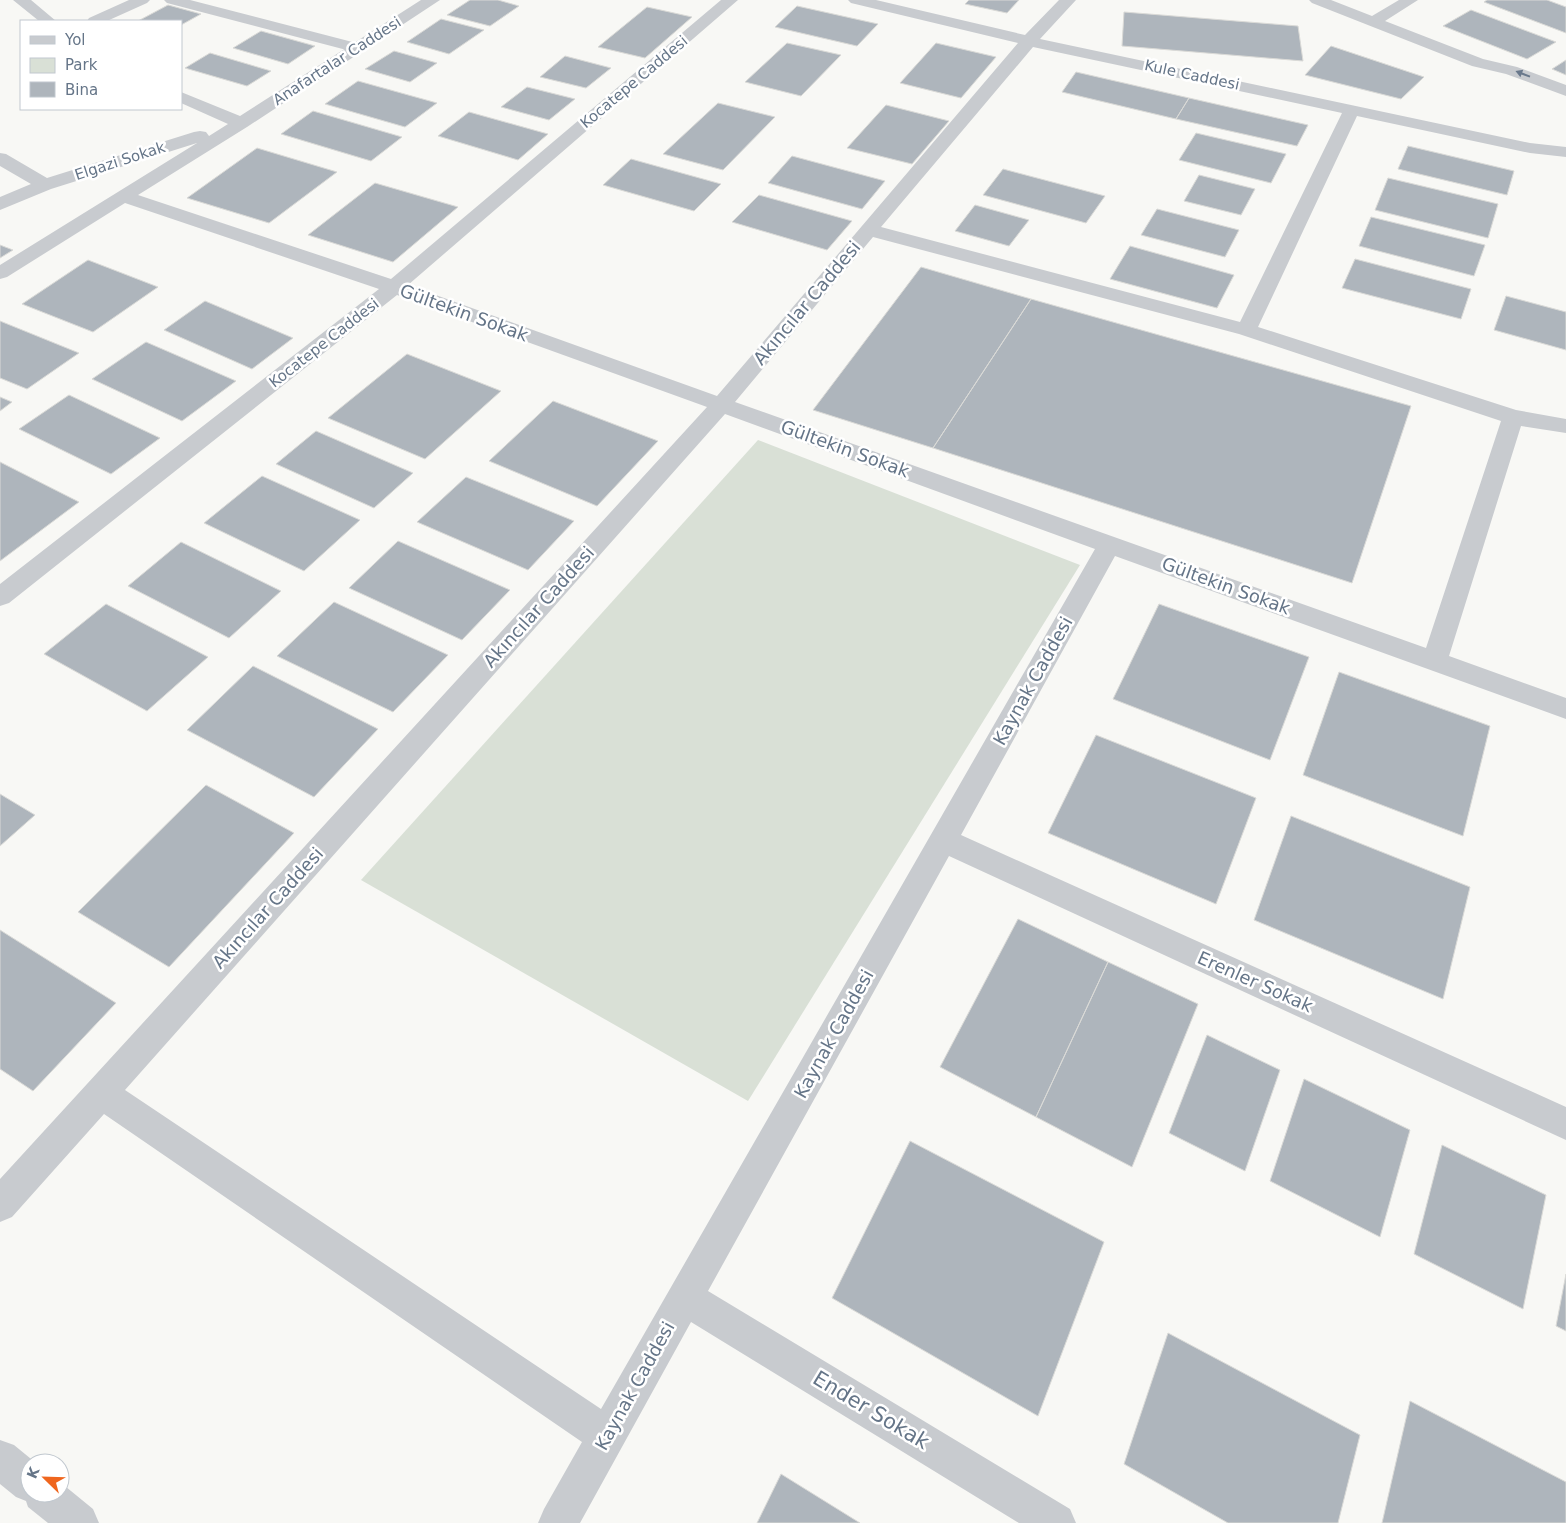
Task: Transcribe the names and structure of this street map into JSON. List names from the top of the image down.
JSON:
{
  "streets": {
    "street": [
      "Anafartalar Caddesi",
      "Kule Caddesi",
      "Kocatepe Caddesi",
      "Elgazi Sokak",
      "Akıncılar Caddesi",
      "Gültekin Sokak",
      "Kaynak Caddesi",
      "Erenler Sokak",
      "Ender Sokak"
    ]
  },
  "crossings": [
    ["Anafartalar Caddesi", "Elgazi Sokak"],
    ["Kule Caddesi", "Akıncılar Caddesi"],
    ["Kocatepe Caddesi", "Gültekin Sokak"],
    ["Akıncılar Caddesi", "Gültekin Sokak"],
    ["Gültekin Sokak", "Kaynak Caddesi"],
    ["Kaynak Caddesi", "Erenler Sokak"],
    ["Kaynak Caddesi", "Ender Sokak"]
  ],
  "legend": ["Yol", "Park", "Bina"],
  "north": "top left"
}
